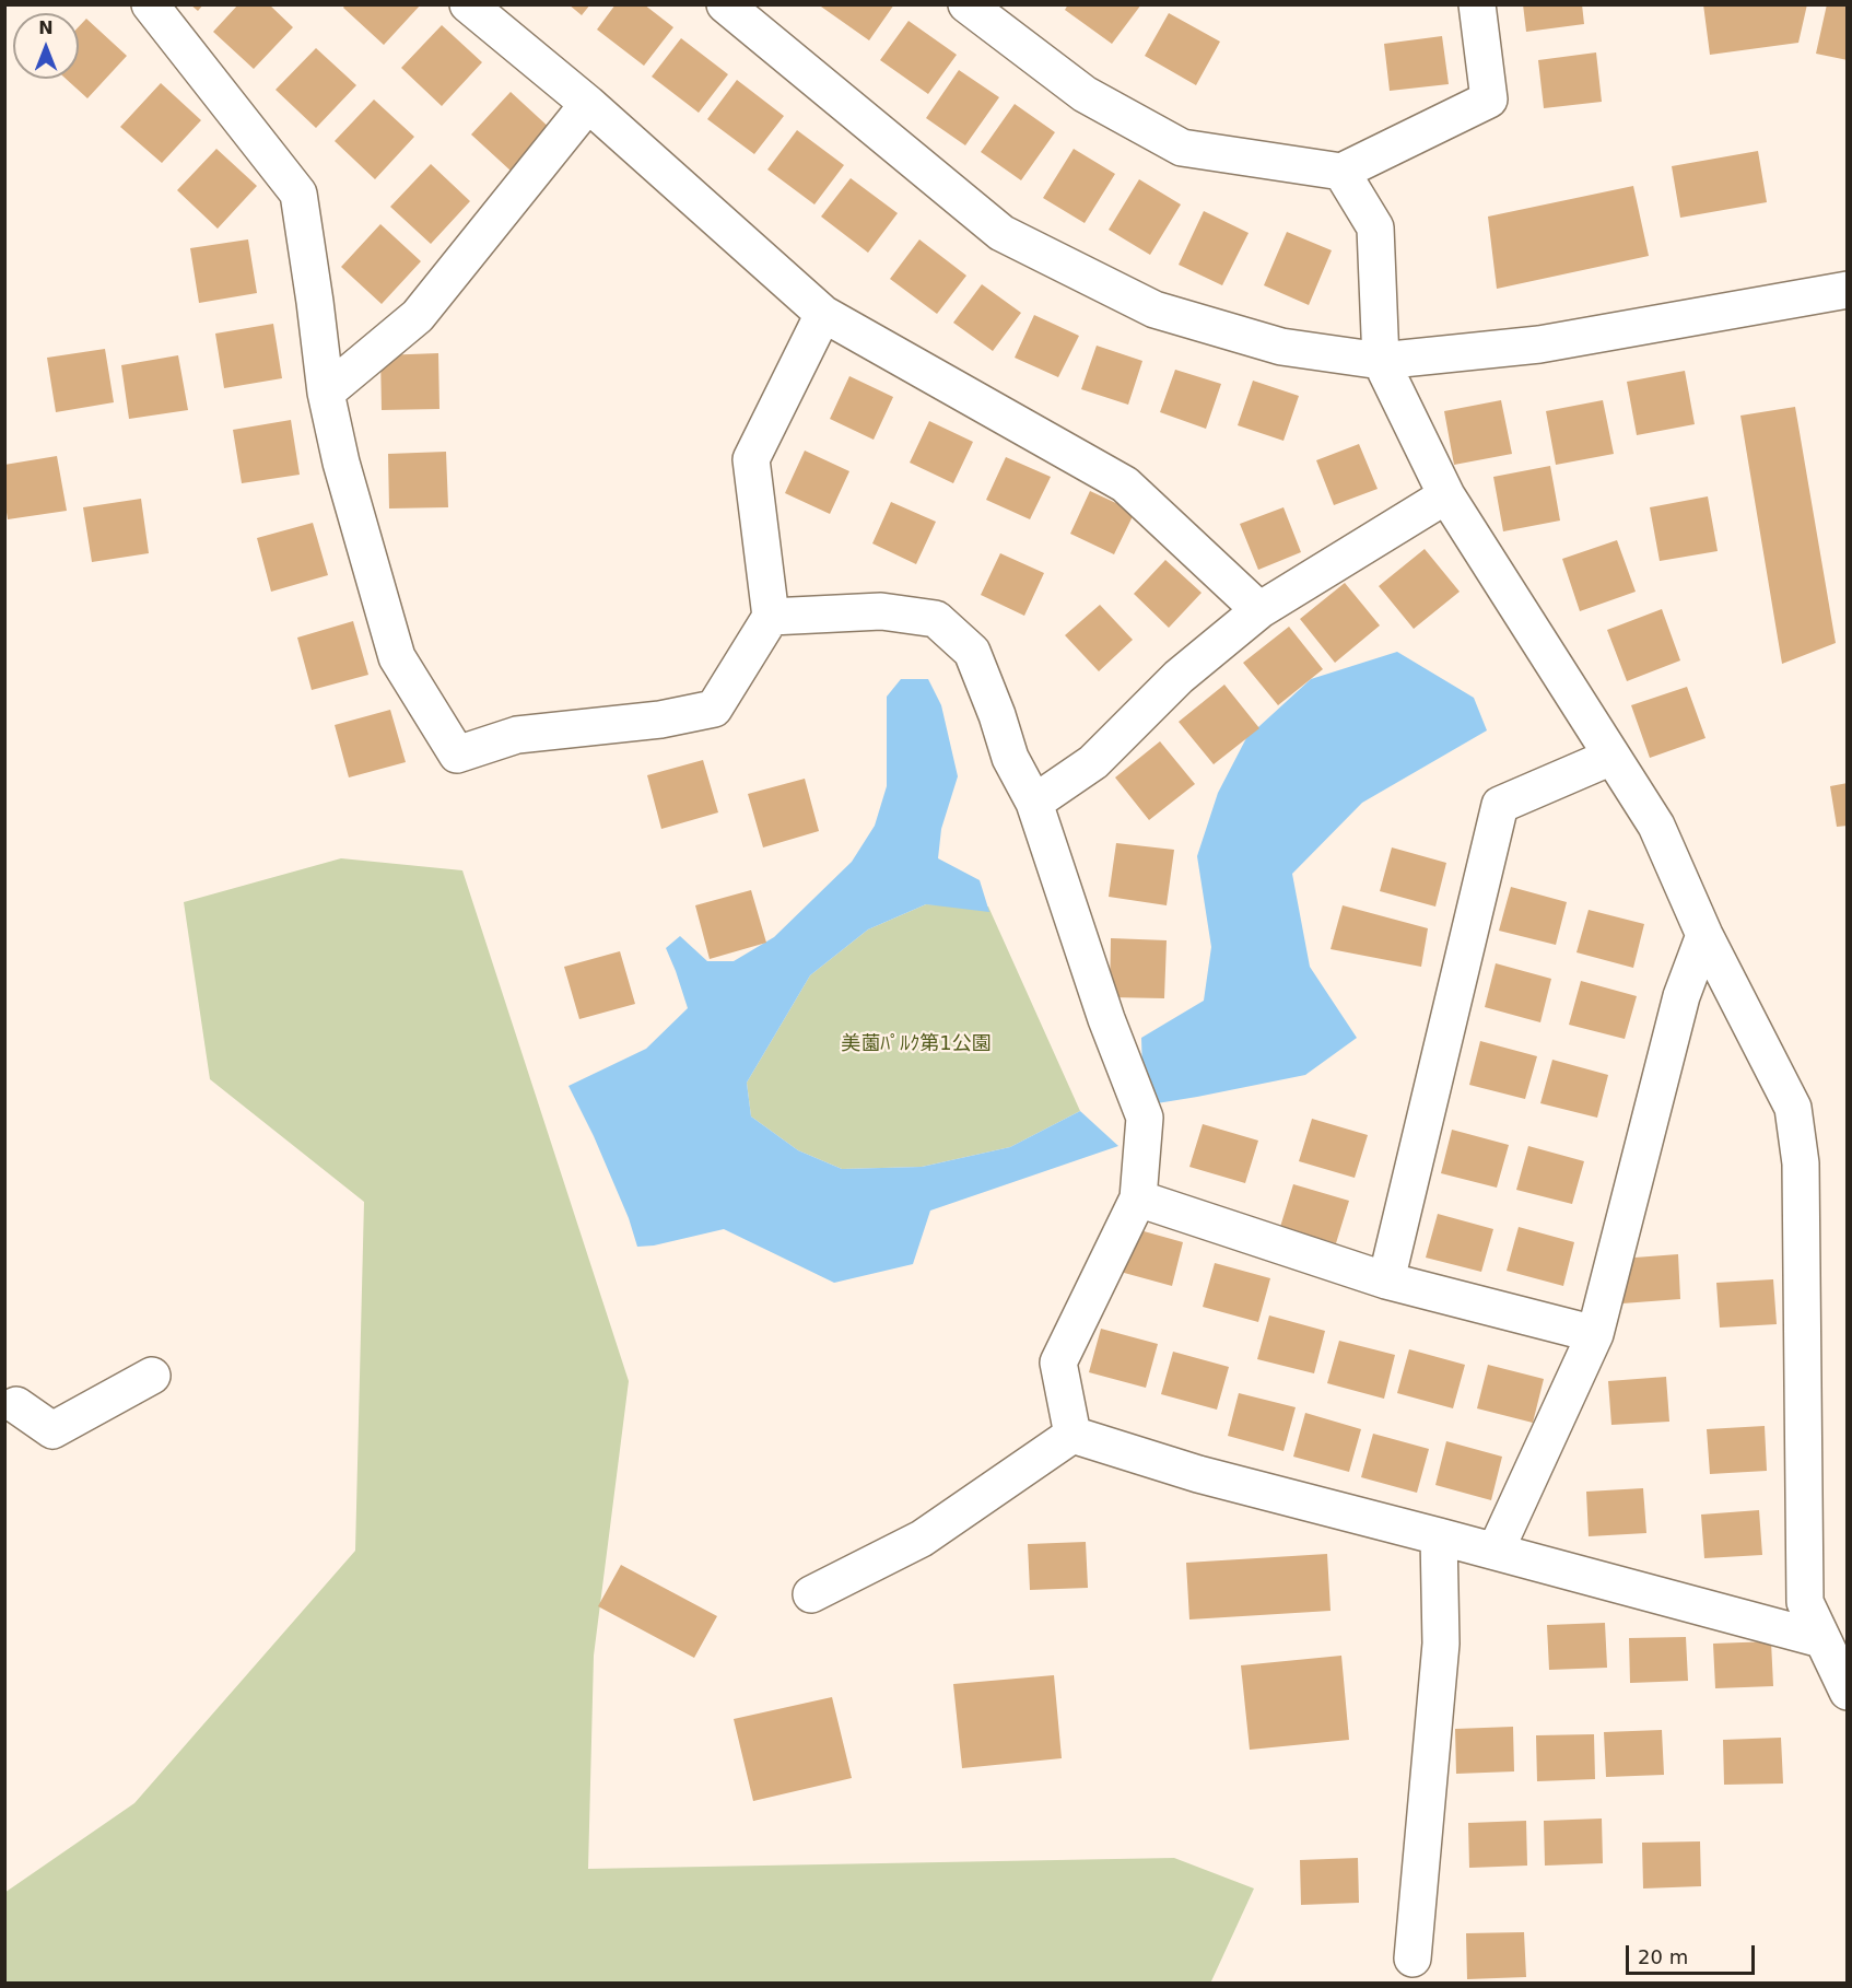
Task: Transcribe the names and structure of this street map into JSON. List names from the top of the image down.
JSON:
{
  "parks": ["美薗ﾊﾟﾙｸ第1公園"],
  "scale_bar": "20 m",
  "north": "top"
}
